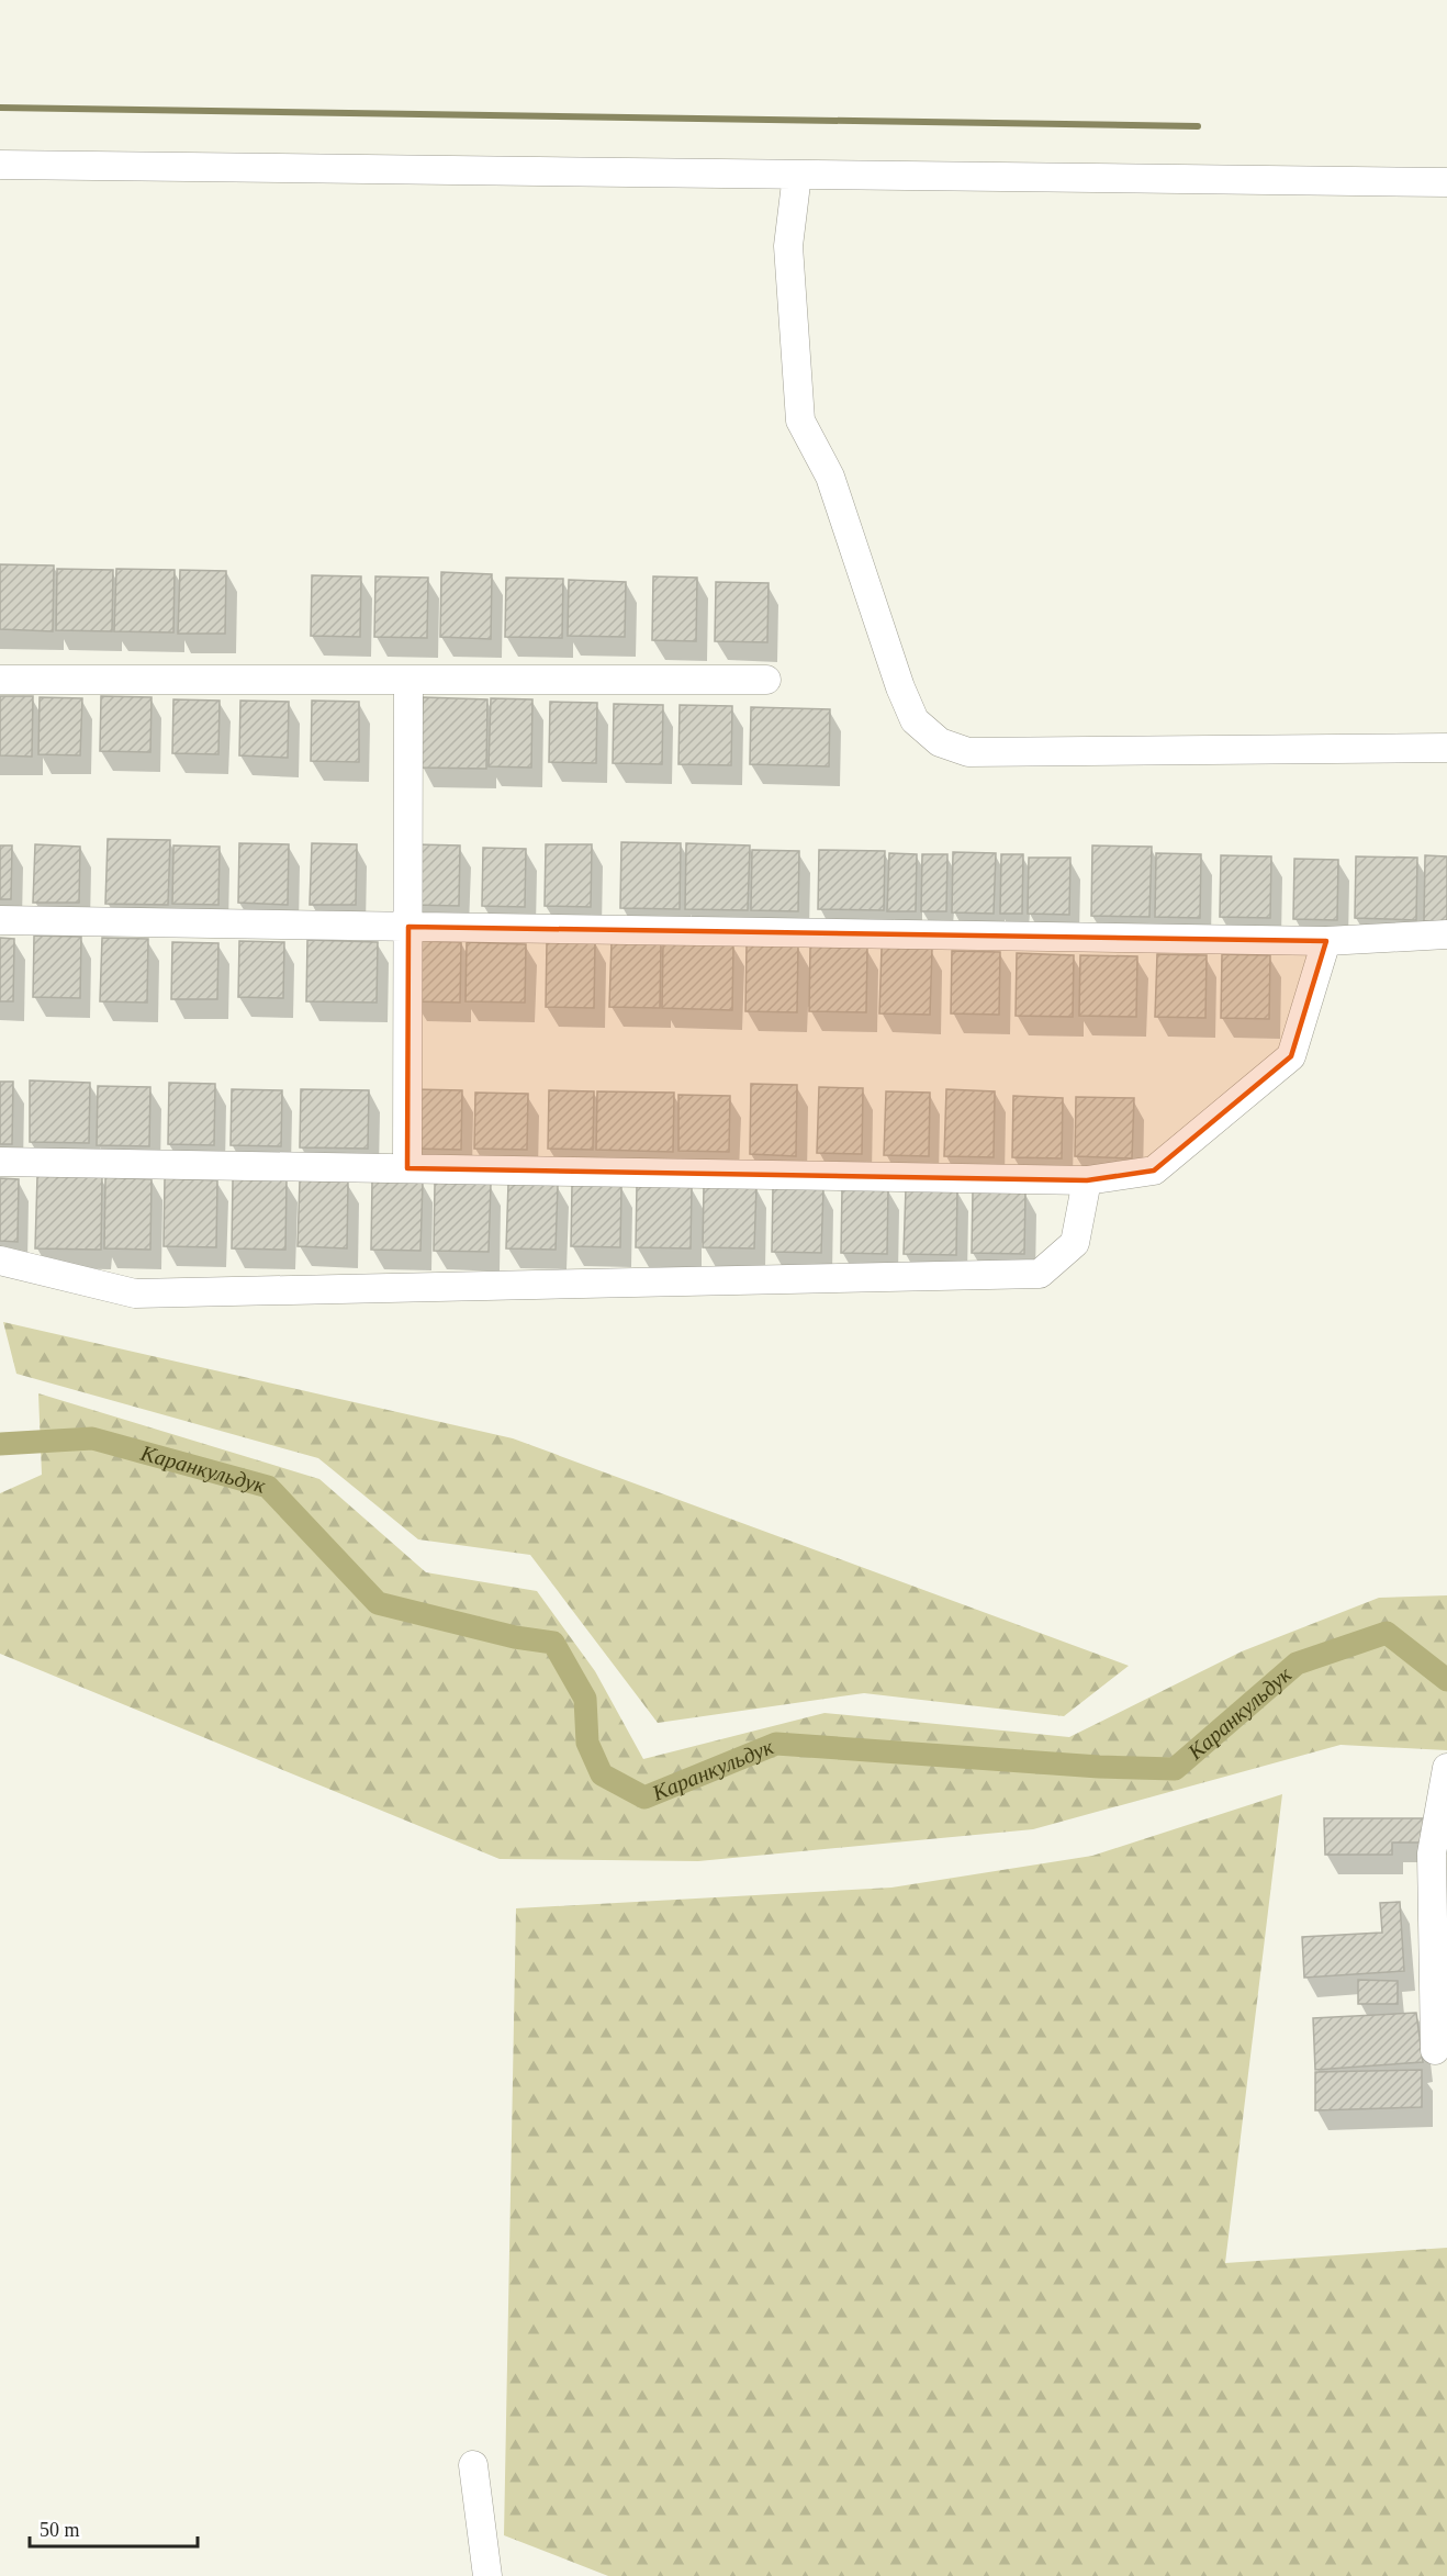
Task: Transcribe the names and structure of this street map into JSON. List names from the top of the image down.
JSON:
{
  "water": ["Каранкульдук"],
  "scale_bar": "50 m"
}
